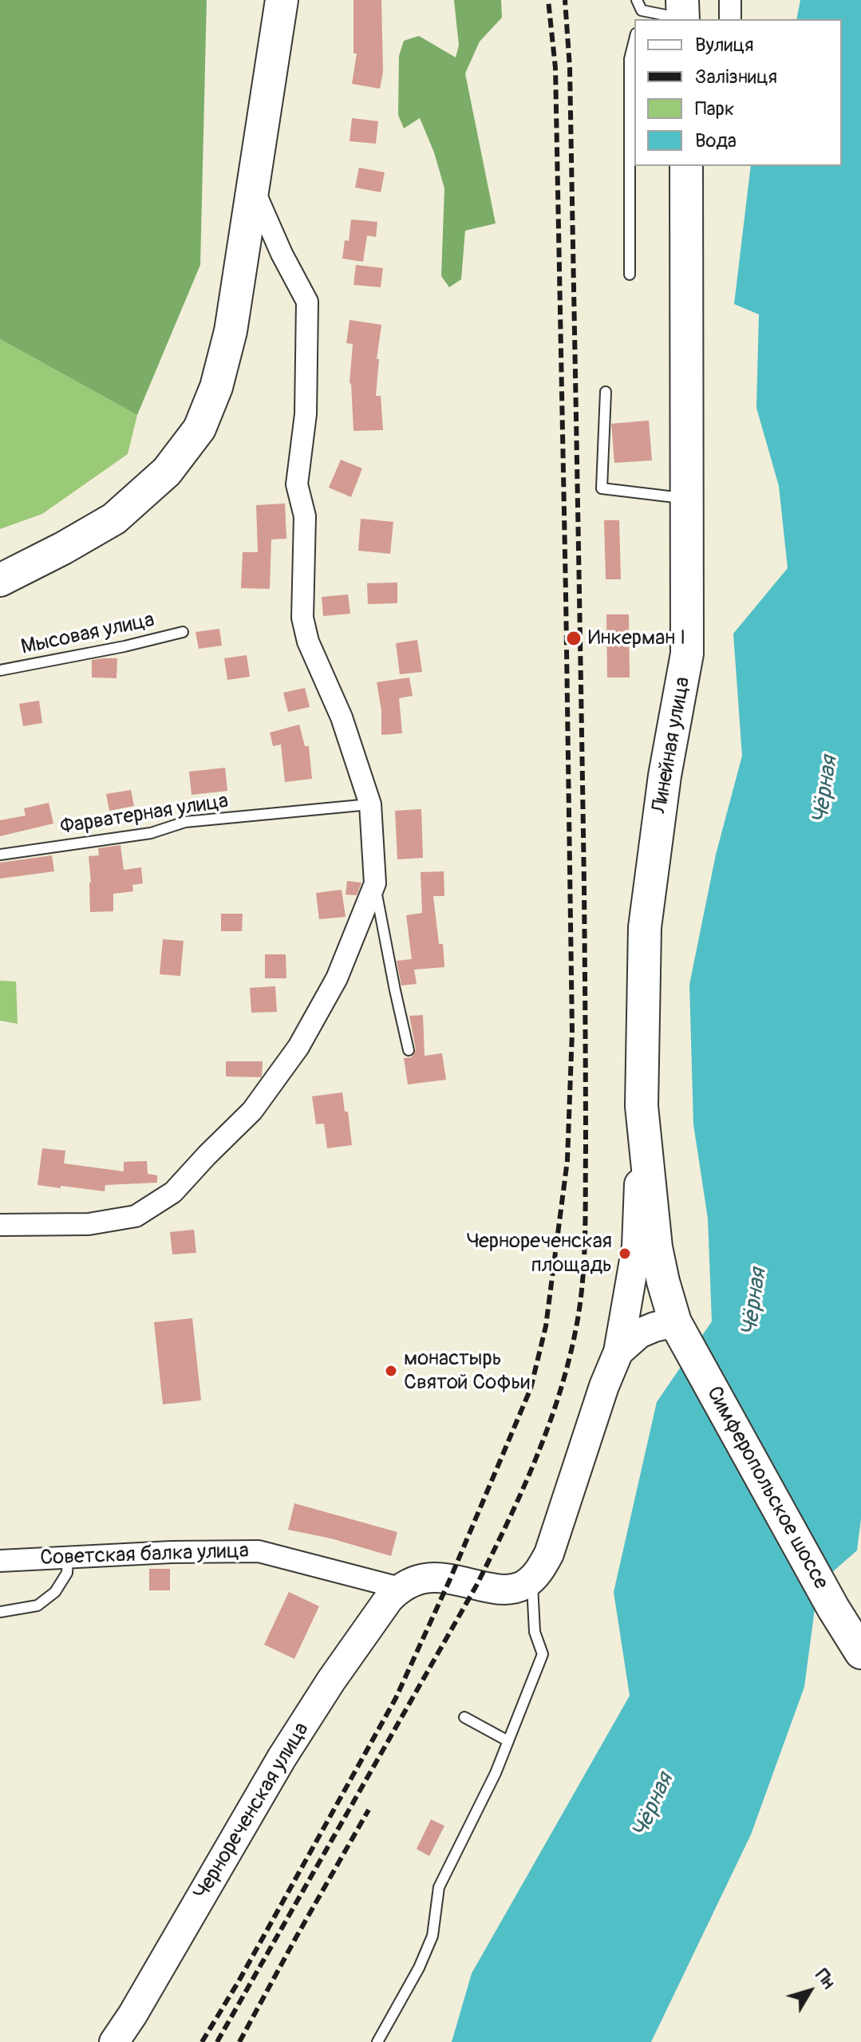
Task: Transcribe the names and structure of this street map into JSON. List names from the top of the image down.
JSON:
{
  "streets": {
    "main road": ["Линейная улица", "Симферопольское шоссе", "Чернореченская улица"],
    "street": ["Советская балка улица"],
    "lane": ["Мысовая улица", "Фарватерная улица"]
  },
  "crossings": [
    ["Линейная улица", "Симферопольское шоссе"],
    ["Советская балка улица", "Чернореченская улица"]
  ],
  "water": ["Чёрная"],
  "places": ["Инкерман I", "Чернореченская площадь", "монастырь Святой Софьи"],
  "legend": [
    "Вулиця",
    "Залізниця",
    "Парк",
    "Вода"
  ],
  "north": "top right"
}
